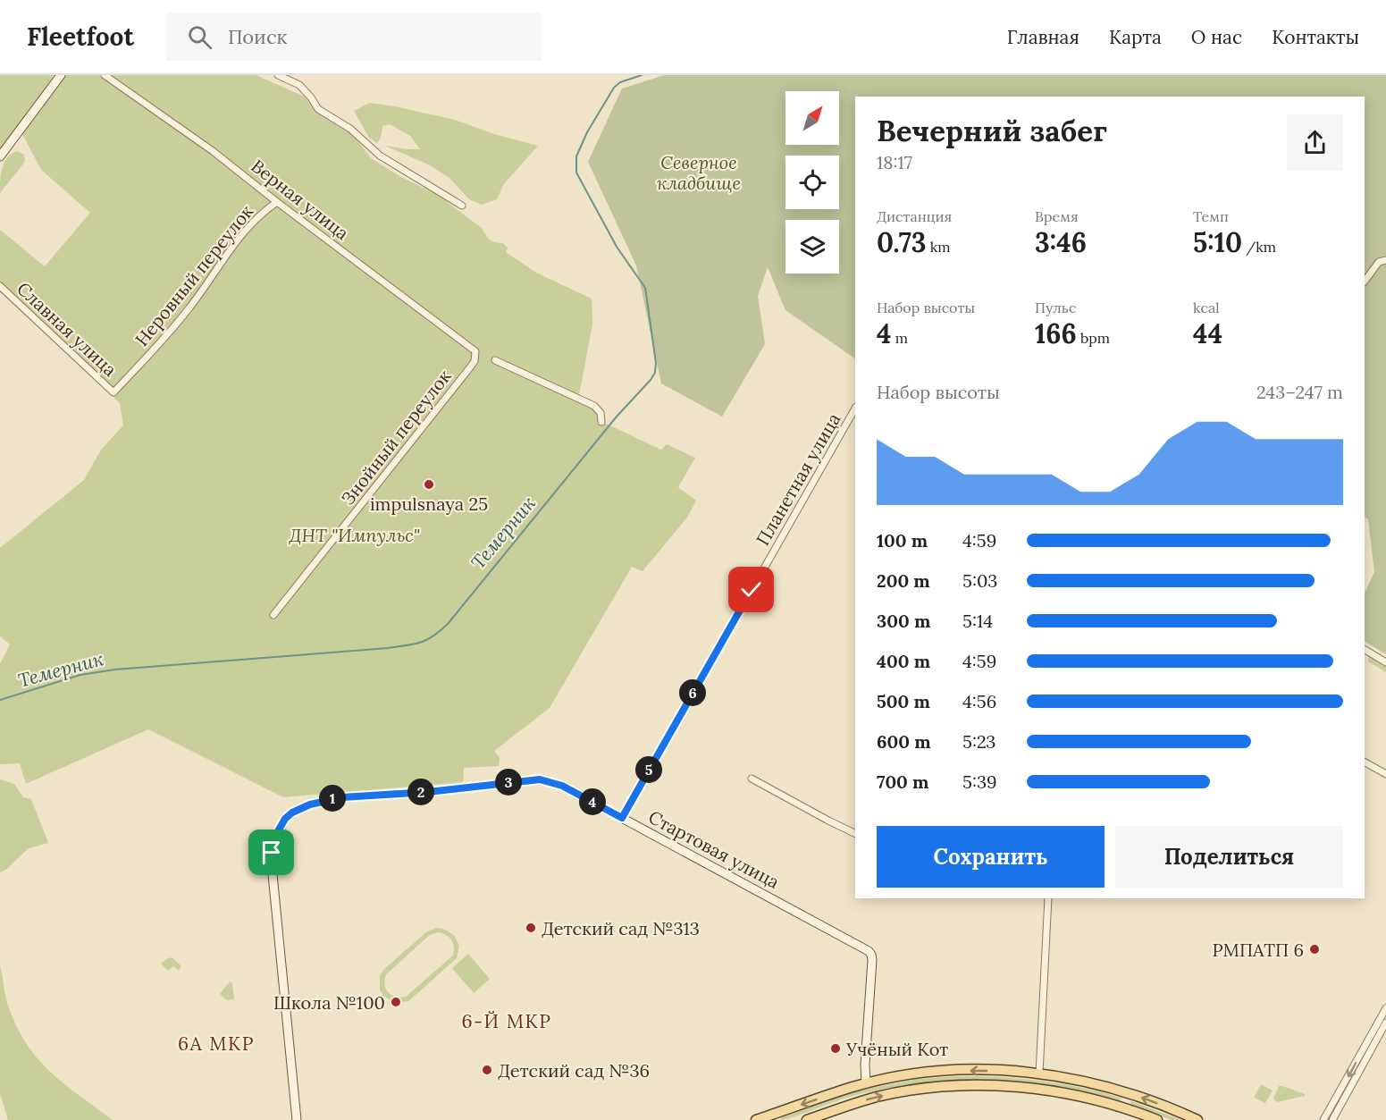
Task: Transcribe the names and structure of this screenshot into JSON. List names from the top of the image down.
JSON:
{
  "streets": {
    "street": [
      "Верная улица",
      "Неровный переулок",
      "Славная улица",
      "Знойный переулок",
      "Планетная улица",
      "Стартовая улица"
    ]
  },
  "crossings": [
    ["Верная улица", "Неровный переулок"],
    ["Верная улица", "Знойный переулок"],
    ["Неровный переулок", "Славная улица"],
    ["Планетная улица", "Стартовая улица"]
  ],
  "districts": ["6-Й МКР", "6А МКР"],
  "water": ["Темерник"],
  "parks": ["Северное кладбище", "ДНТ \"Импульс\""],
  "places": [
    "impulsnaya 25",
    "Детский сад №313",
    "РМПАТП 6",
    "Школа №100",
    "Учёный Кот",
    "Детский сад №36"
  ],
  "north": "top right",
  "page": {
    "header": "Fleetfoot",
    "search": "Поиск",
    "nav": [
      "Главная",
      "Карта",
      "О нас",
      "Контакты"
    ],
    "heading": ["Вечерний забег", "18:17"],
    "stats": [
      ["Дистанция", "0.73 km"],
      ["Время", "3:46"],
      ["Темп", "5:10 /km"],
      ["Набор высоты", "4 m"],
      ["Пульс", "166 bpm"],
      ["kcal", "44"]
    ],
    "chart": ["Набор высоты", "243–247 m"],
    "list": [
      {
        "name": "100 m",
        "note": "4:59"
      },
      {
        "name": "200 m",
        "note": "5:03"
      },
      {
        "name": "300 m",
        "note": "5:14"
      },
      {
        "name": "400 m",
        "note": "4:59"
      },
      {
        "name": "500 m",
        "note": "4:56"
      },
      {
        "name": "600 m",
        "note": "5:23"
      },
      {
        "name": "700 m",
        "note": "5:39"
      }
    ],
    "pins": [
      "6",
      "5",
      "3",
      "2",
      "1",
      "4"
    ],
    "buttons": ["Сохранить", "Поделиться"]
  }
}
